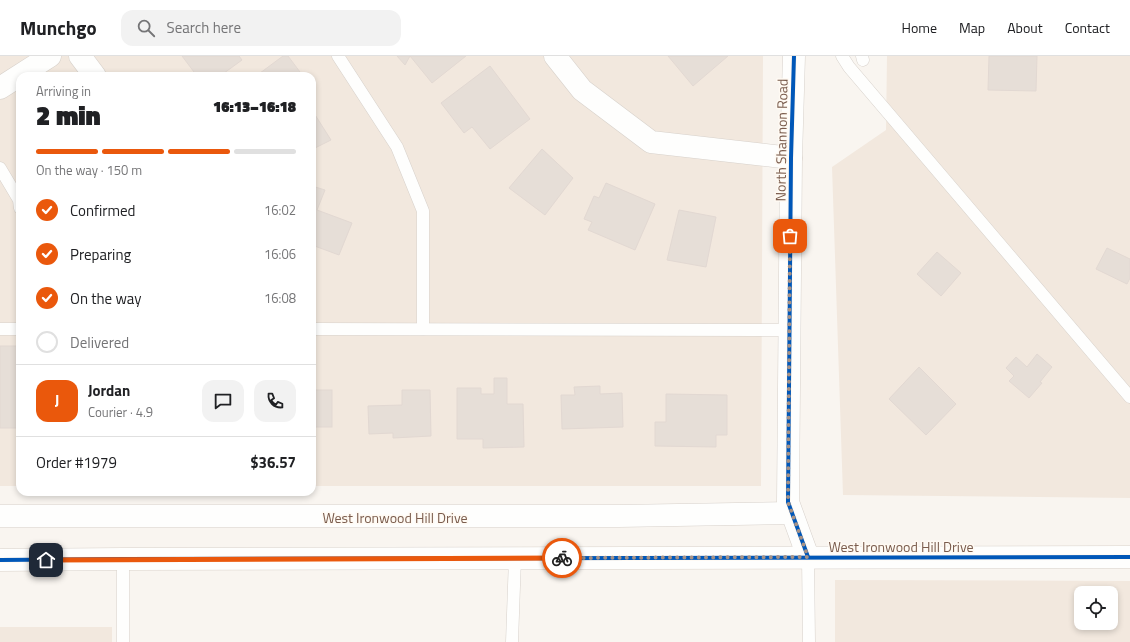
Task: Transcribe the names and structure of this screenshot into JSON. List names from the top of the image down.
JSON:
{
  "streets": {
    "street": ["North Shannon Road", "West Ironwood Hill Drive"]
  },
  "crossings": [
    ["North Shannon Road", "West Ironwood Hill Drive"]
  ],
  "page": {
    "header": "Munchgo",
    "search": "Search here",
    "nav": [
      "Home",
      "Map",
      "About",
      "Contact"
    ],
    "heading": ["2 min", "Arriving in", "16:13–16:18"],
    "panel": [
      "Jordan",
      "Courier · 4.9",
      "Order #1979",
      "$36.57"
    ],
    "bar": "On the way · 150 m",
    "list": [
      ["Confirmed", "16:02"],
      ["Preparing", "16:06"],
      ["On the way", "16:08"],
      "Delivered"
    ],
    "round": "J"
  }
}
